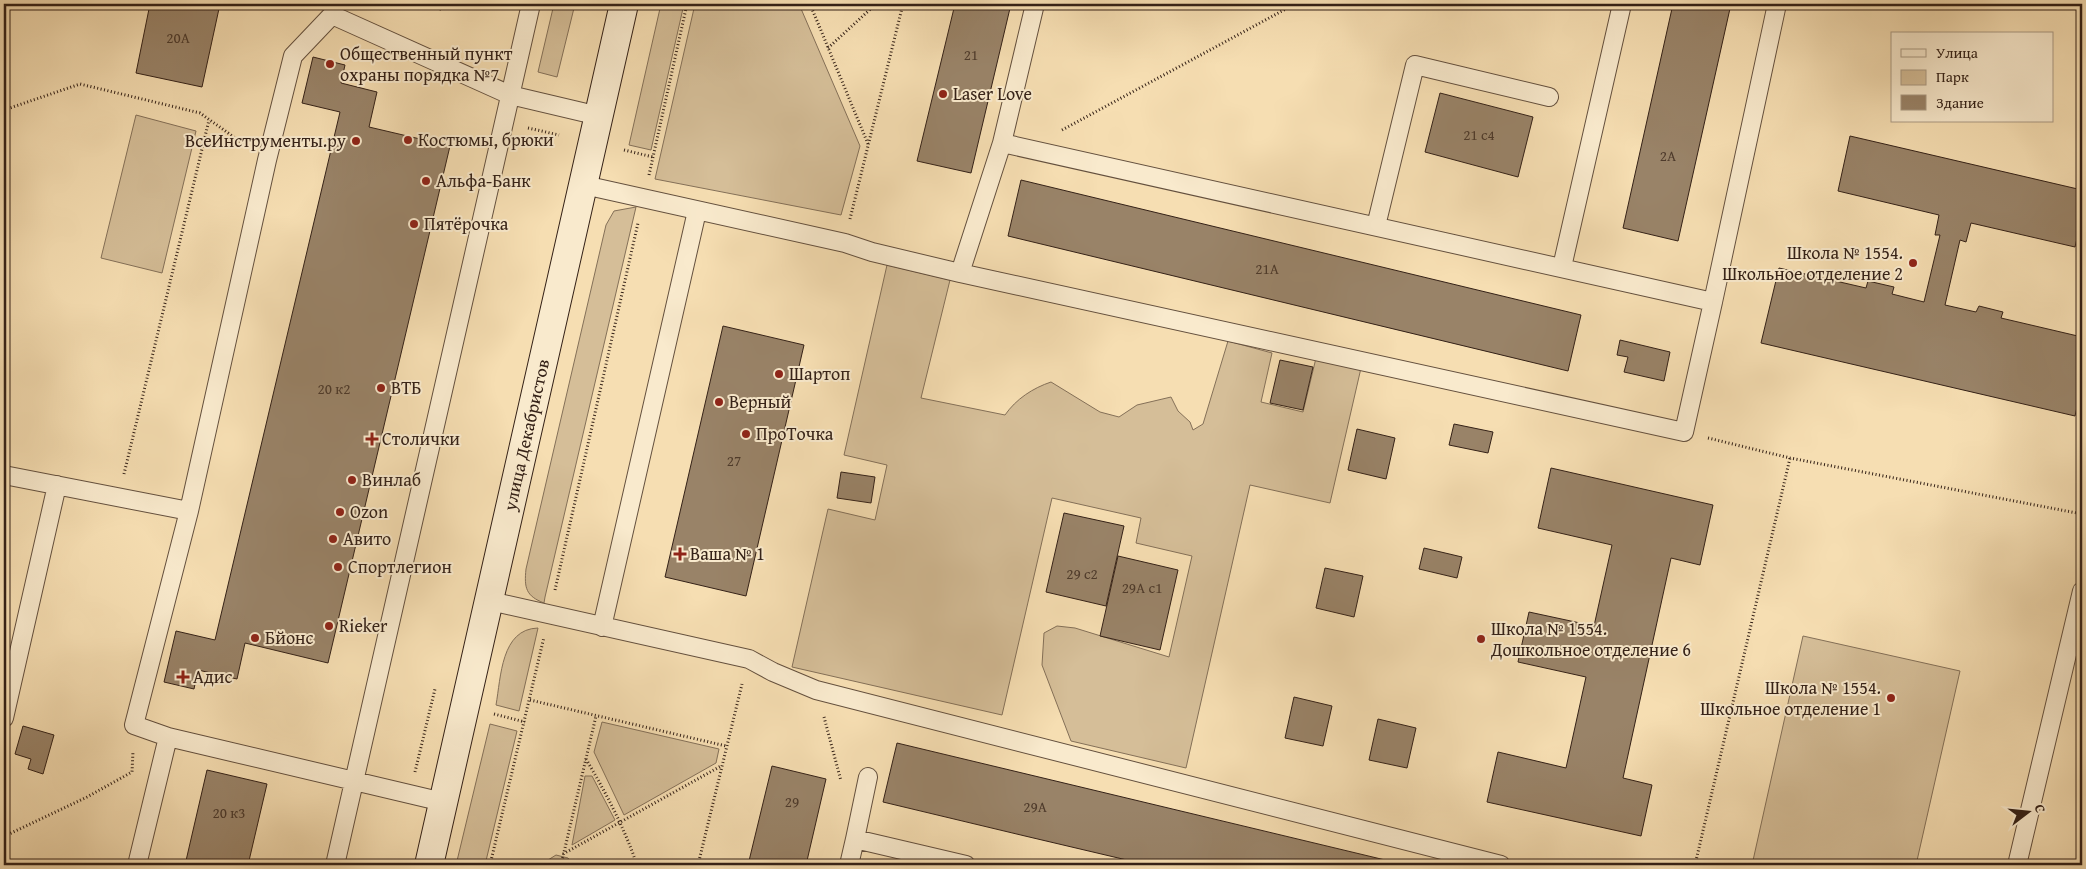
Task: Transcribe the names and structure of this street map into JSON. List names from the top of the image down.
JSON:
{
  "streets": {
    "main road": ["улица Декабристов"]
  },
  "places": {
    "other": [
      "Общественный пункт охраны порядка №7",
      "Laser Love",
      "Костюмы, брюки",
      "ВсеИнструменты.ру",
      "Альфа-Банк",
      "Пятёрочка",
      "Школа № 1554. Школьное отделение 2",
      "Шартоп",
      "ВТБ",
      "Верный",
      "ПроТочка",
      "Винлаб",
      "Ozon",
      "Авито",
      "Спортлегион",
      "Rieker",
      "Бйонс",
      "Школа № 1554. Дошкольное отделение 6",
      "Школа № 1554. Школьное отделение 1"
    ],
    "health": ["Столички", "Ваша № 1", "Адис"]
  },
  "house_numbers": [
    "20А",
    "21",
    "21 с4",
    "2А",
    "21А",
    "20 к2",
    "27",
    "29 с2",
    "29А с1",
    "29",
    "29А",
    "20 к3"
  ],
  "legend": ["Улица", "Парк", "Здание"],
  "north": "right"
}
